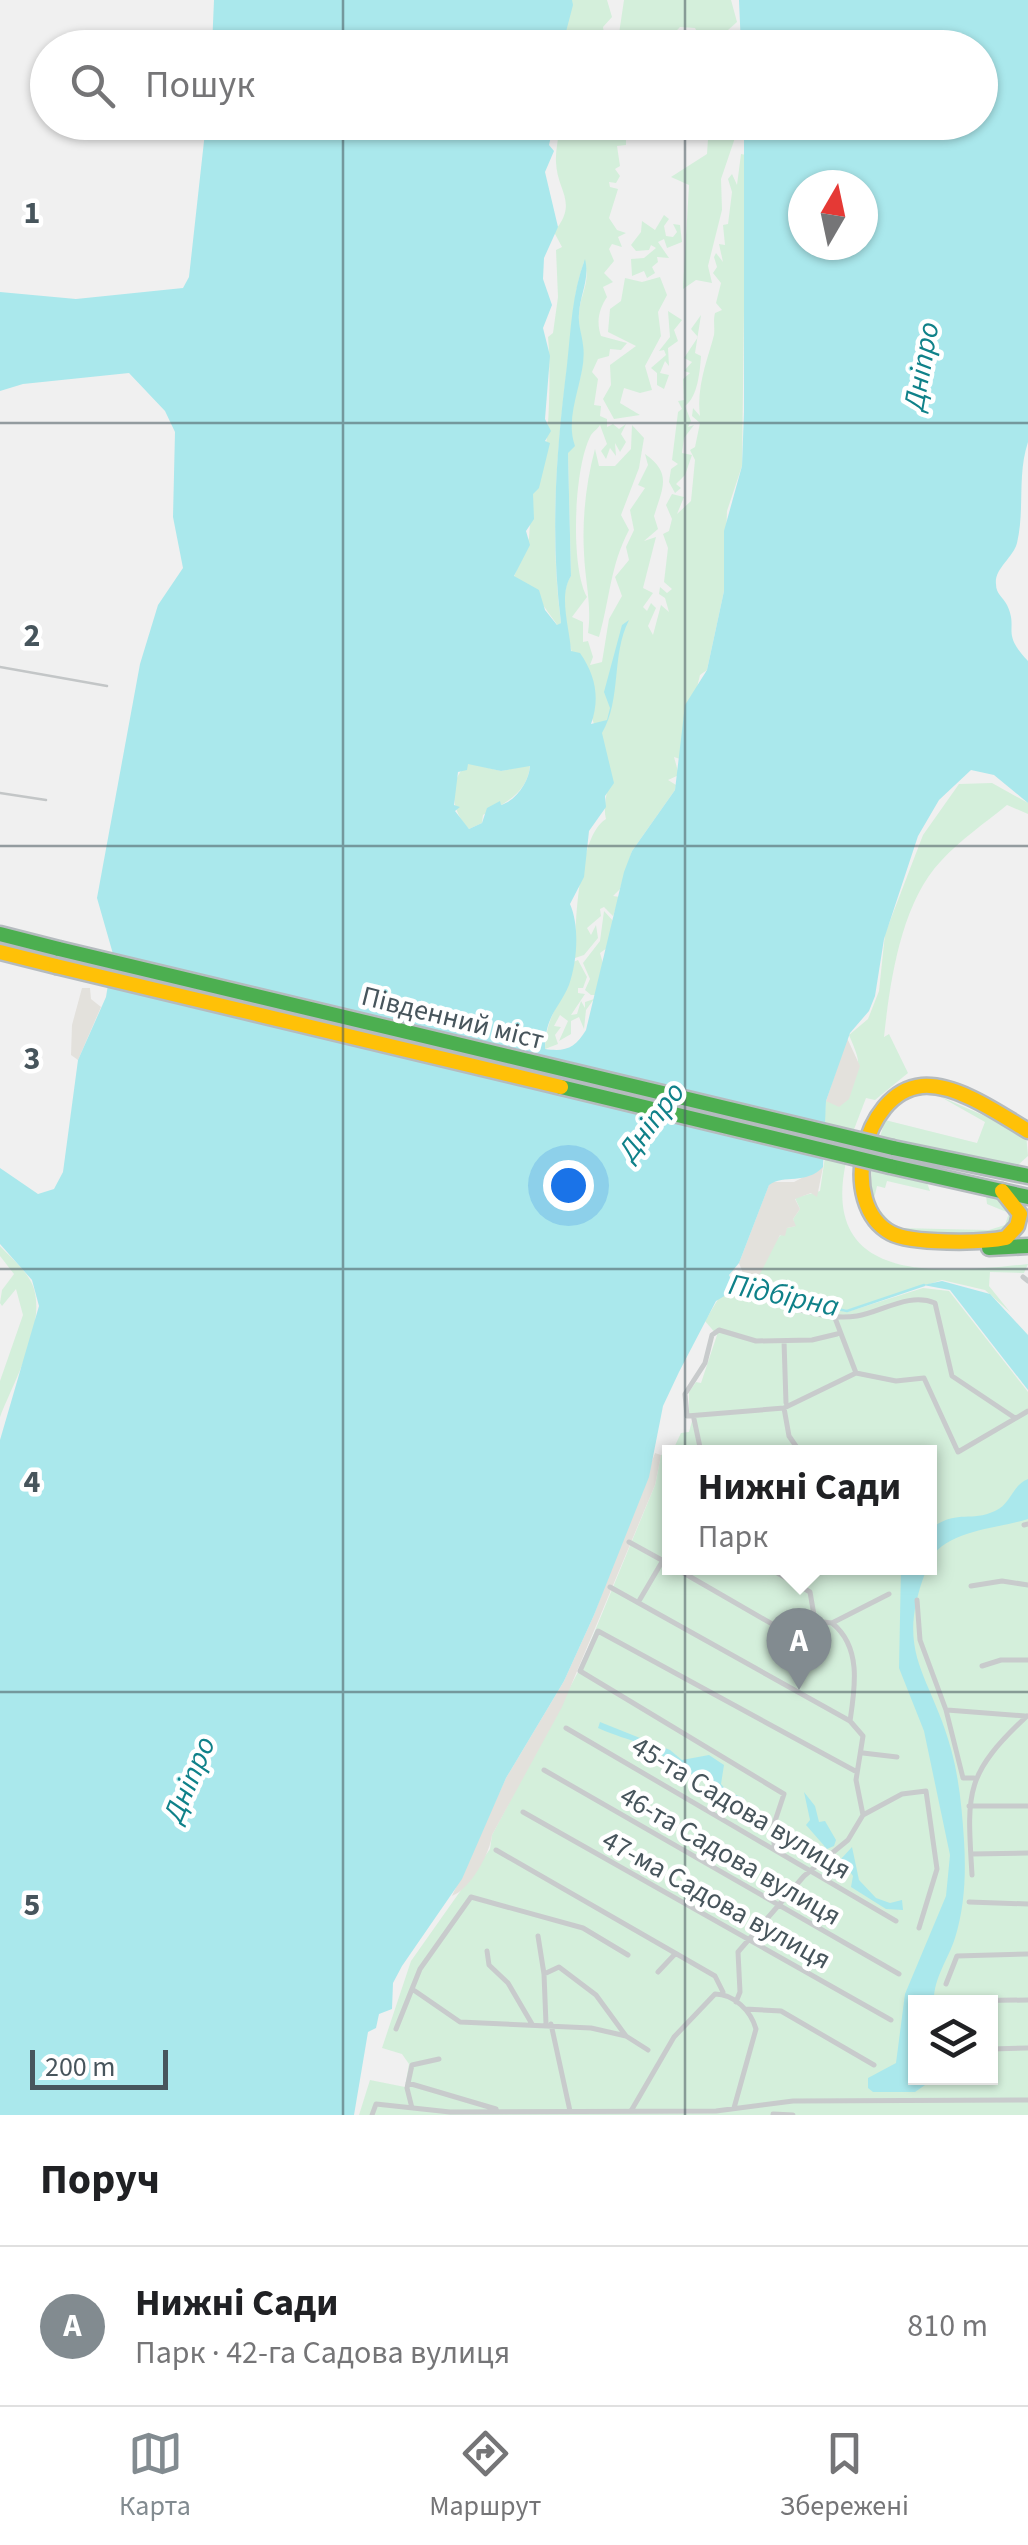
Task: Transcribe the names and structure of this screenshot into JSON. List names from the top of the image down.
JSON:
{
  "streets": {
    "highway": ["Південний міст"],
    "street": ["45-та Садова вулиця", "46-та Садова вулиця", "47-ма Садова вулиця"]
  },
  "water": ["Дніпро", "Підбірна"],
  "scale_bar": "200 m",
  "north": "top",
  "page": {
    "search": "Пошук",
    "popup": ["Нижні Сади", "Парк"],
    "pins": "A",
    "scale": "200 m",
    "heading": "Поруч",
    "list": [
      {
        "mark": "A",
        "name": "Нижні Сади",
        "note": "Парк · 42-га Садова вулиця",
        "value": "810 m"
      }
    ],
    "nav": ["Карта", "Маршрут", "Збережені"]
  },
  "grid": {
    "rows": [
      "1",
      "2",
      "3",
      "4",
      "5"
    ]
  }
}
